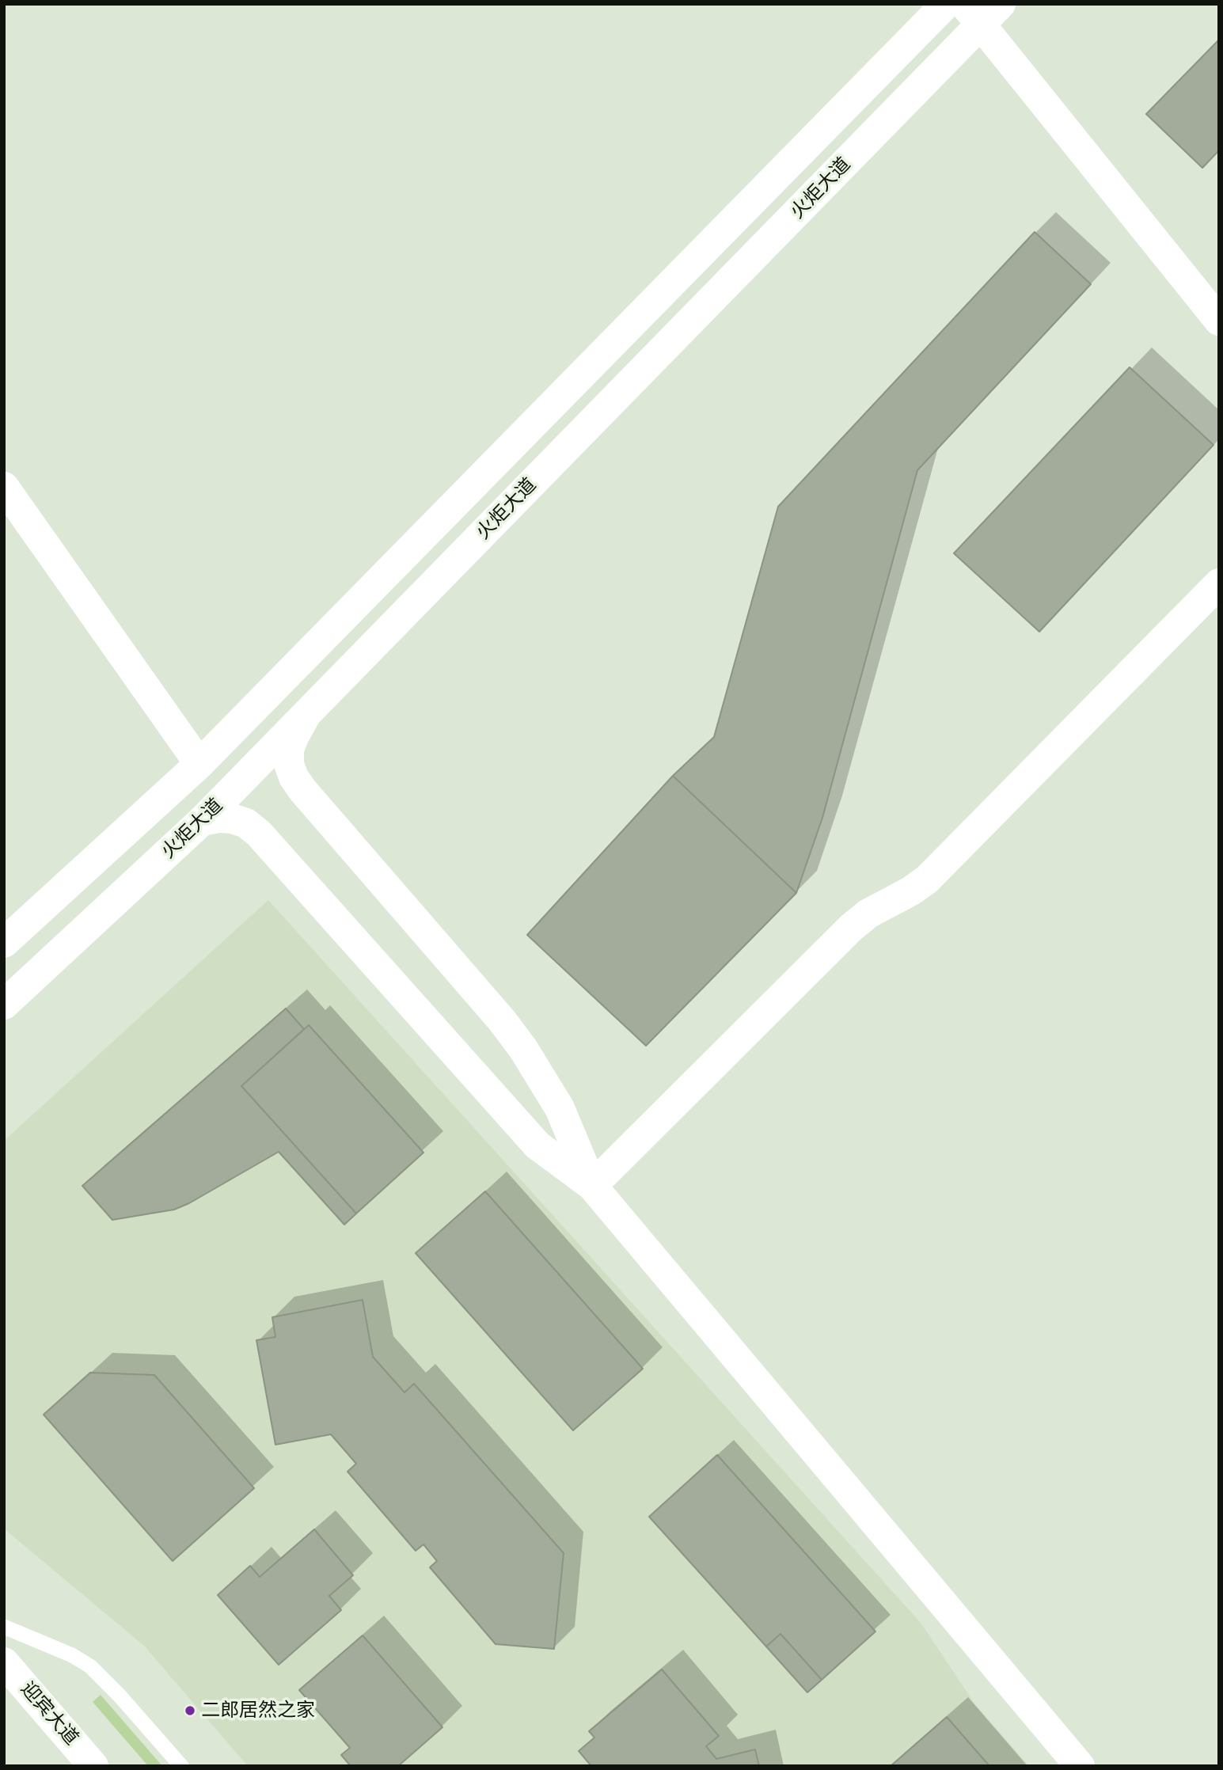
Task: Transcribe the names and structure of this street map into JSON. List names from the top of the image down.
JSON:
{
  "streets": {
    "main road": ["火炬大道", "迎宾大道"]
  },
  "places": ["二郎居然之家"]
}
